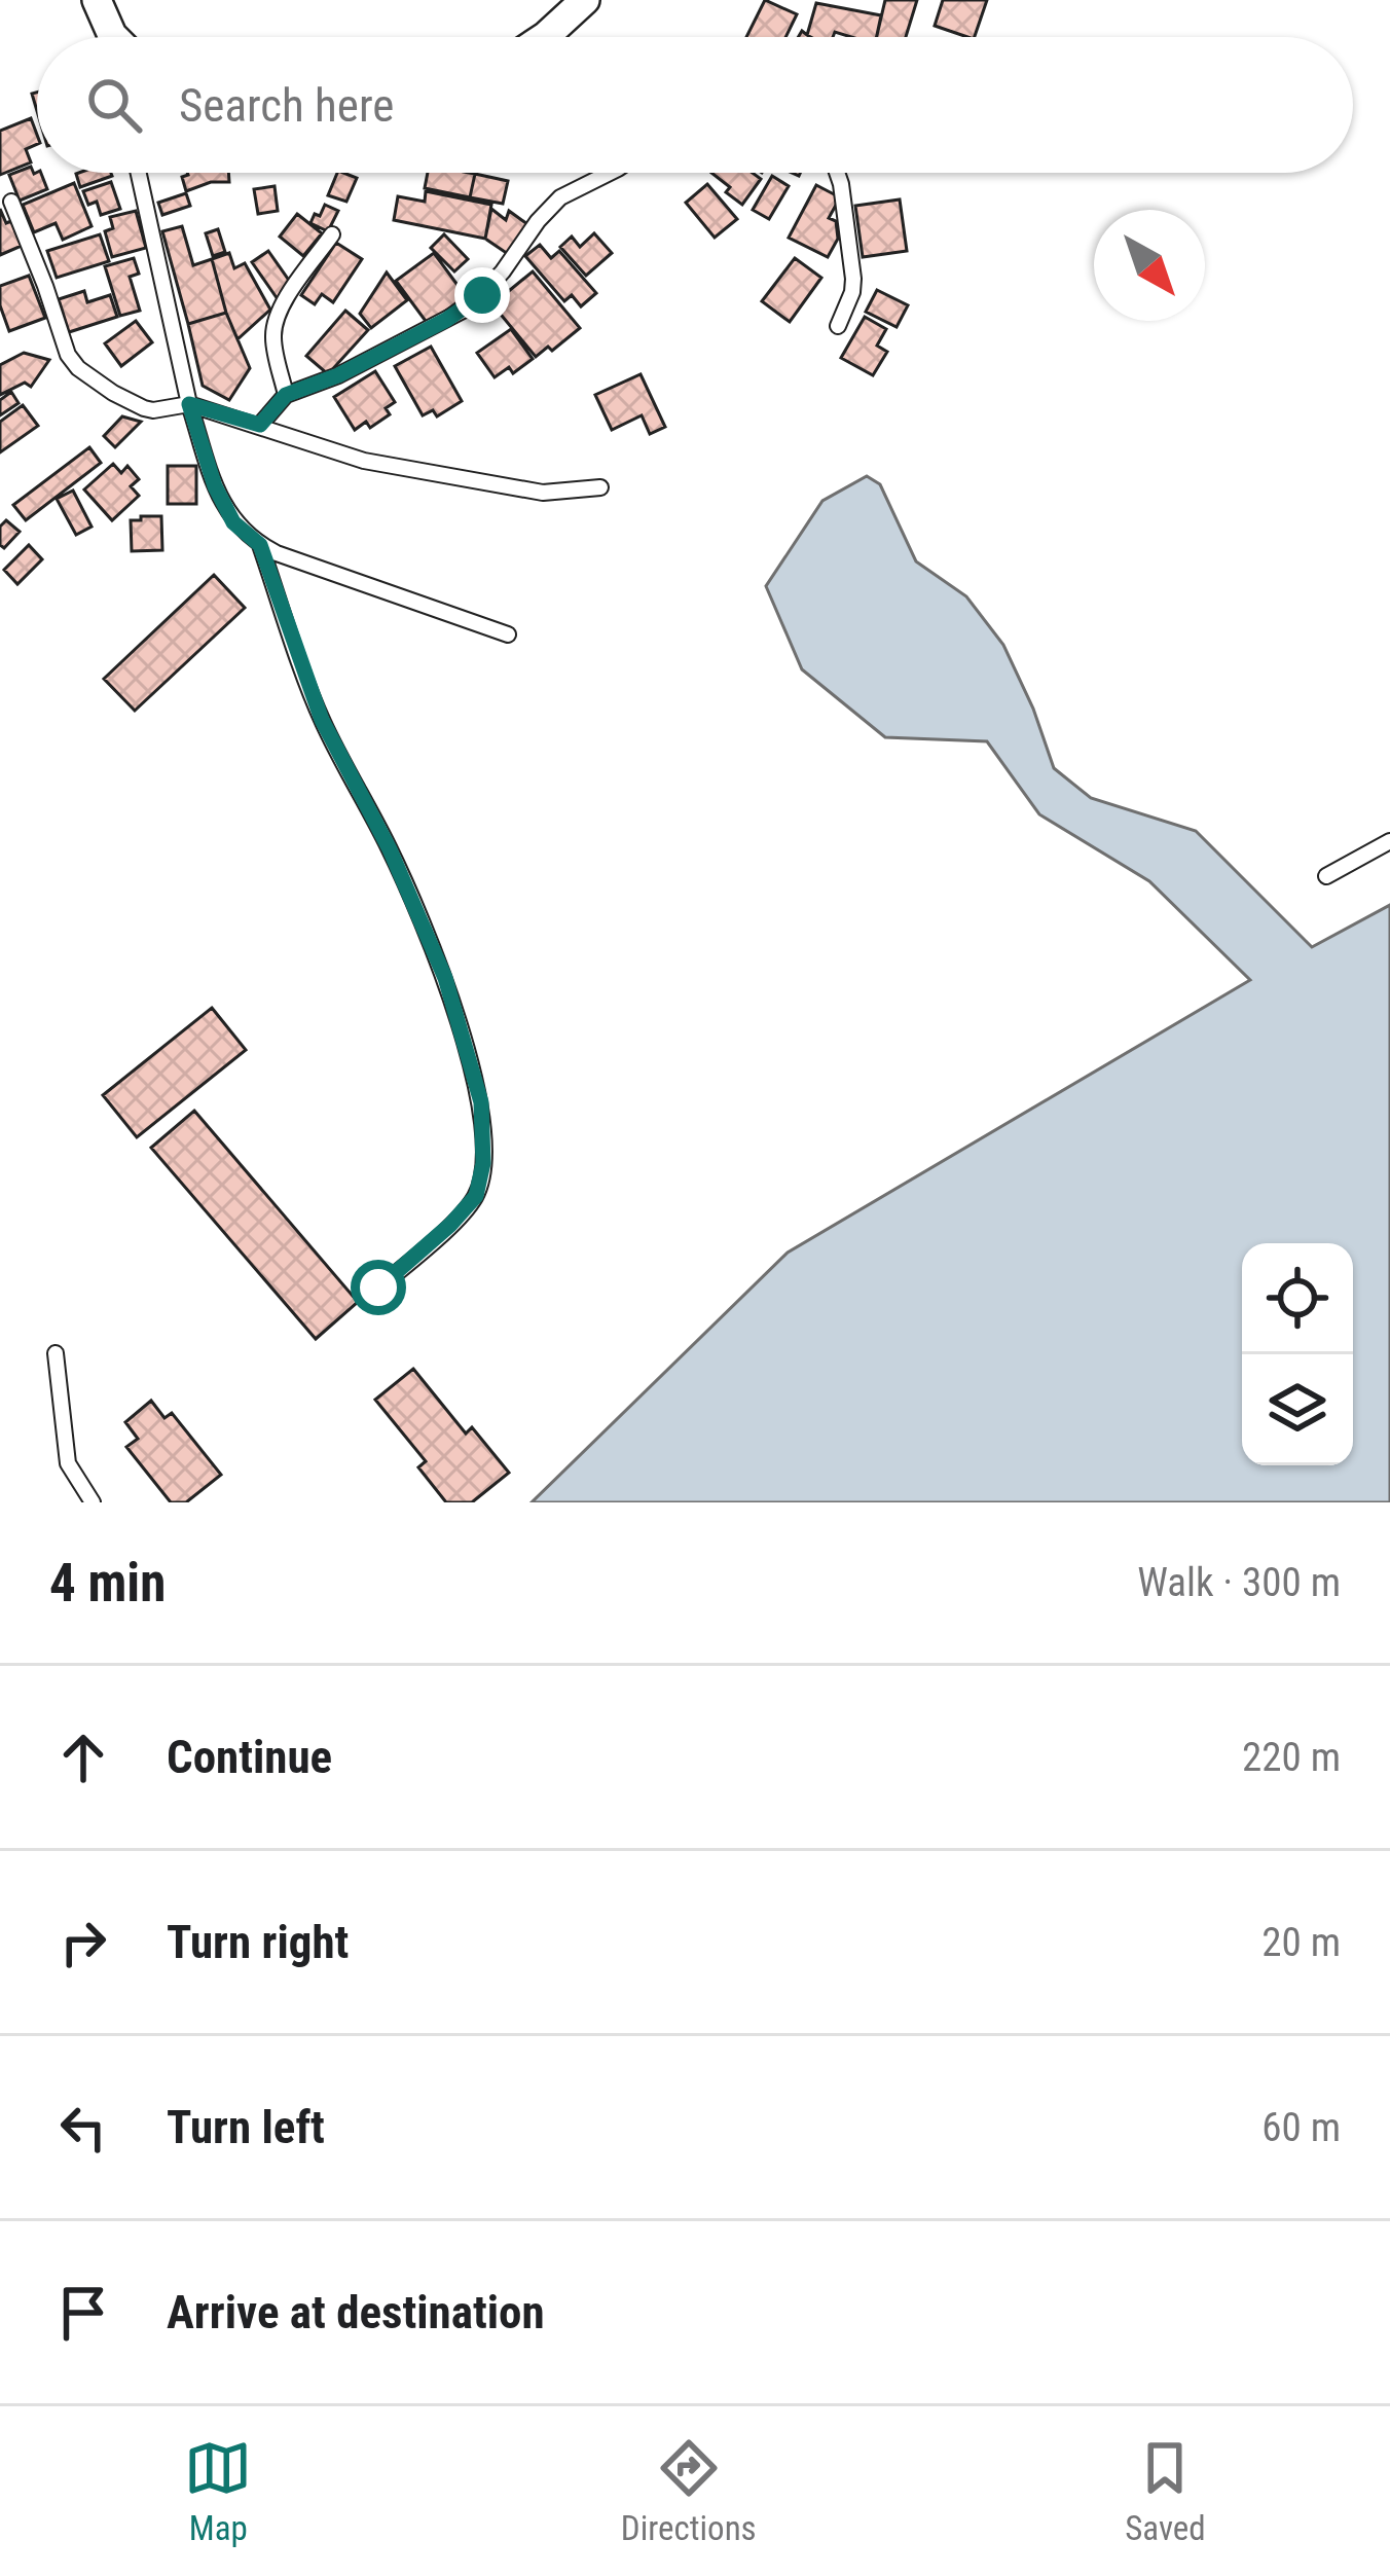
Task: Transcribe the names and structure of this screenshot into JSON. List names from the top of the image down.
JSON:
{
  "north": "bottom right",
  "page": {
    "search": "Search here",
    "heading": ["4 min", "Walk · 300 m"],
    "list": [
      ["Continue", "220 m"],
      ["Turn right", "20 m"],
      ["Turn left", "60 m"],
      "Arrive at destination"
    ],
    "nav": ["Map", "Directions", "Saved"]
  }
}
